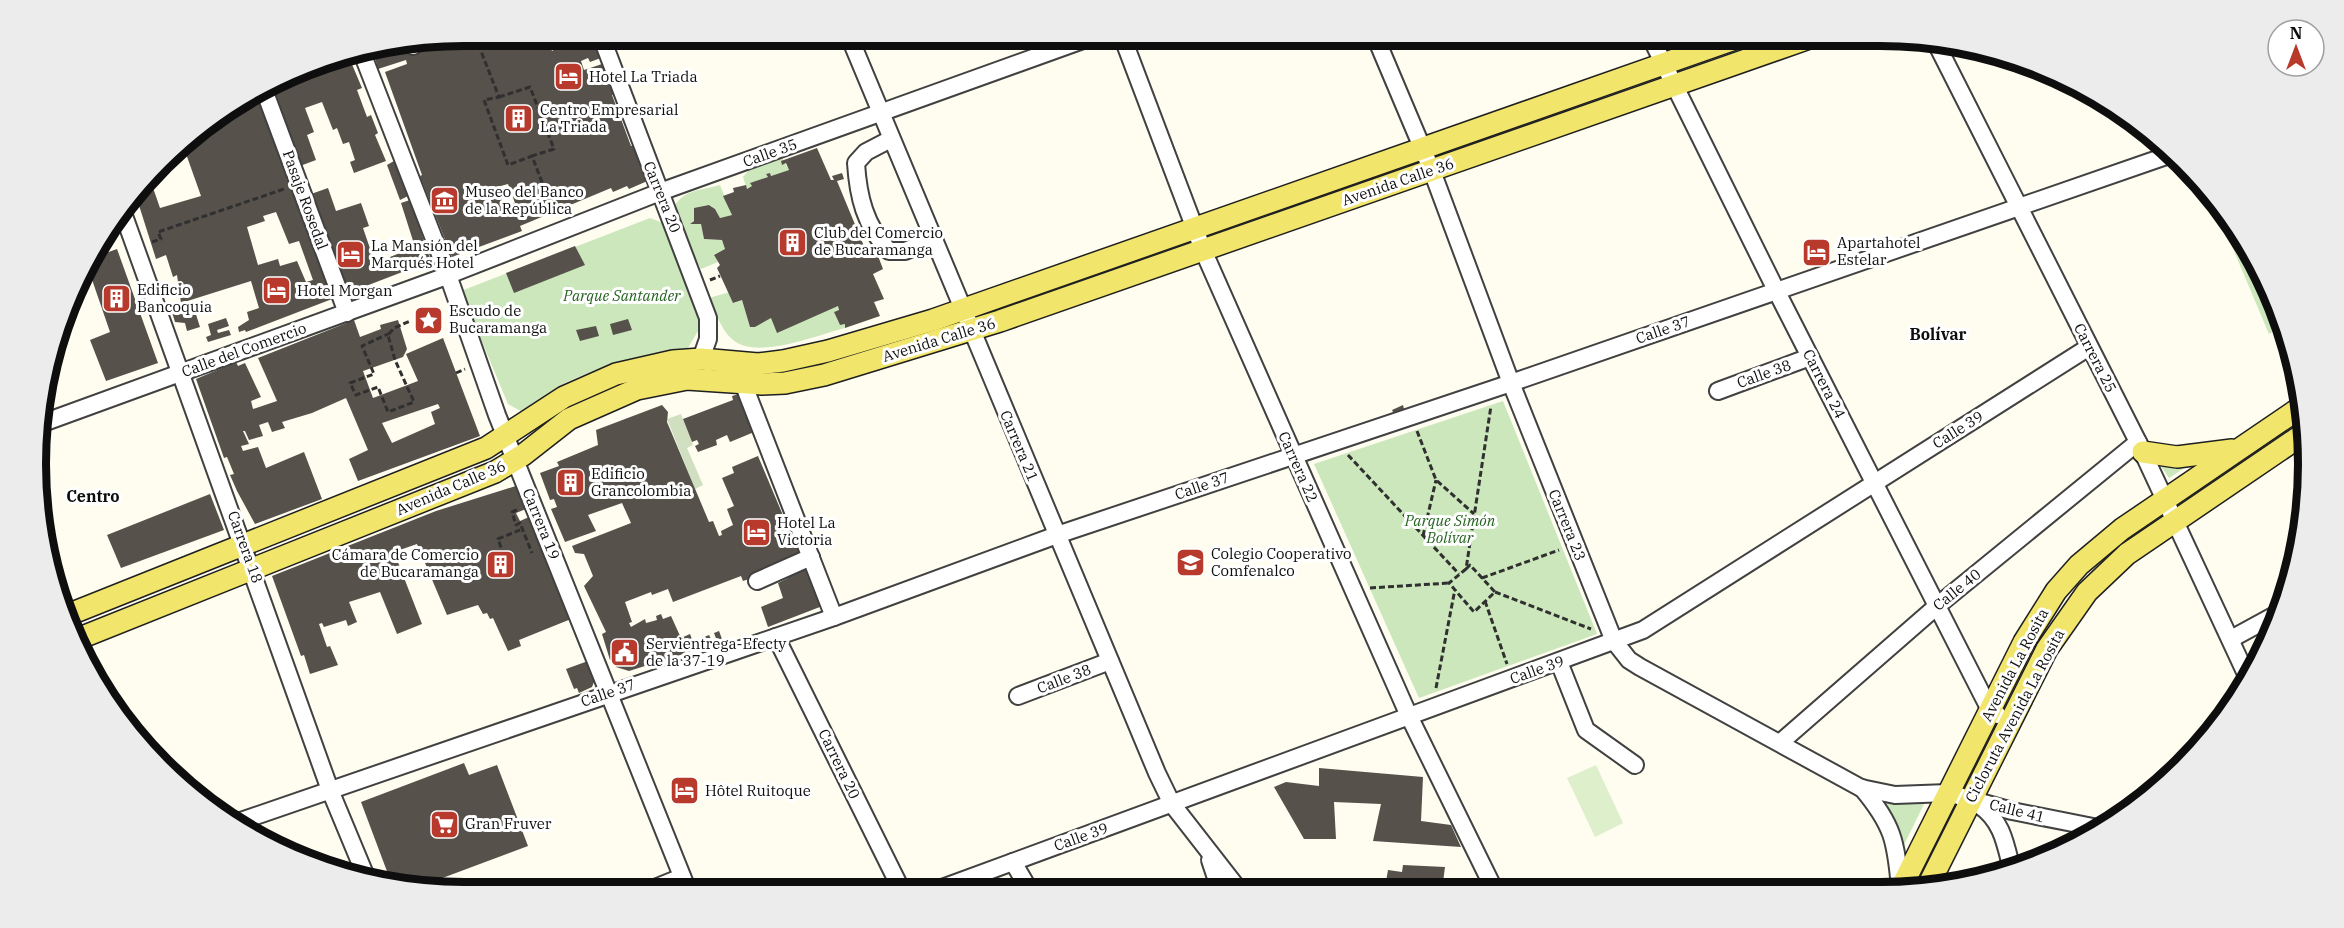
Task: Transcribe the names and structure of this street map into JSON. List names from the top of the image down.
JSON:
{
  "streets": {
    "main road": ["Avenida Calle 36", "Avenida La Rosita"],
    "street": [
      "Calle 35",
      "Carrera 20",
      "Pasaje Rosedal",
      "Calle 37",
      "Calle del Comercio",
      "Carrera 25",
      "Calle 38",
      "Carrera 24",
      "Calle 39",
      "Carrera 21",
      "Carrera 22",
      "Carrera 19",
      "Carrera 23",
      "Carrera 18",
      "Calle 40",
      "Calle 41"
    ]
  },
  "crossings": [
    ["Calle 35", "Carrera 20"],
    ["Calle 35", "Calle del Comercio"],
    ["Calle 35", "Carrera 21"],
    ["Calle 35", "Carrera 19"],
    ["Avenida Calle 36", "Carrera 20"],
    ["Avenida Calle 36", "Carrera 24"],
    ["Avenida Calle 36", "Carrera 21"],
    ["Avenida Calle 36", "Carrera 22"],
    ["Avenida Calle 36", "Carrera 19"],
    ["Avenida Calle 36", "Carrera 23"],
    ["Avenida Calle 36", "Carrera 18"],
    ["Carrera 20", "Calle 37"],
    ["Pasaje Rosedal", "Calle del Comercio"],
    ["Calle 37", "Carrera 25"],
    ["Calle 37", "Carrera 24"],
    ["Calle 37", "Carrera 21"],
    ["Calle 37", "Carrera 22"],
    ["Calle 37", "Carrera 19"],
    ["Calle 37", "Carrera 23"],
    ["Calle 37", "Carrera 18"],
    ["Calle del Comercio", "Carrera 19"],
    ["Calle del Comercio", "Carrera 18"],
    ["Carrera 25", "Calle 39"],
    ["Carrera 25", "Calle 40"],
    ["Carrera 25", "Avenida La Rosita"],
    ["Calle 38", "Carrera 24"],
    ["Calle 38", "Carrera 21"],
    ["Carrera 24", "Calle 39"],
    ["Carrera 24", "Calle 40"],
    ["Carrera 24", "Avenida La Rosita"],
    ["Calle 39", "Carrera 21"],
    ["Calle 39", "Carrera 22"],
    ["Calle 39", "Carrera 23"],
    ["Carrera 23", "Calle 40"],
    ["Carrera 23", "Avenida La Rosita"],
    ["Carrera 23", "Calle 41"],
    ["Avenida La Rosita", "Calle 41"]
  ],
  "districts": ["Bolívar", "Centro"],
  "parks": ["Parque Santander", "Parque Simón Bolívar"],
  "places": {
    "hotel": [
      "Hotel La Triada",
      "Apartahotel Estelar",
      "La Mansión del Marqués Hotel",
      "Hotel Morgan",
      "Hotel La Victoria",
      "Hôtel Ruitoque"
    ],
    "building": [
      "Centro Empresarial La Triada",
      "Club del Comercio de Bucaramanga",
      "Edificio Bancoquia",
      "Edificio Grancolombia",
      "Cámara de Comercio de Bucaramanga"
    ],
    "museum": ["Museo del Banco de la República"],
    "place": ["Escudo de Bucaramanga"],
    "school or university": ["Colegio Cooperativo Comfenalco"],
    "public building": ["Servientrega-Efecty de la 37-19"],
    "supermarket": ["Gran Fruver"]
  },
  "north": "top"
}
